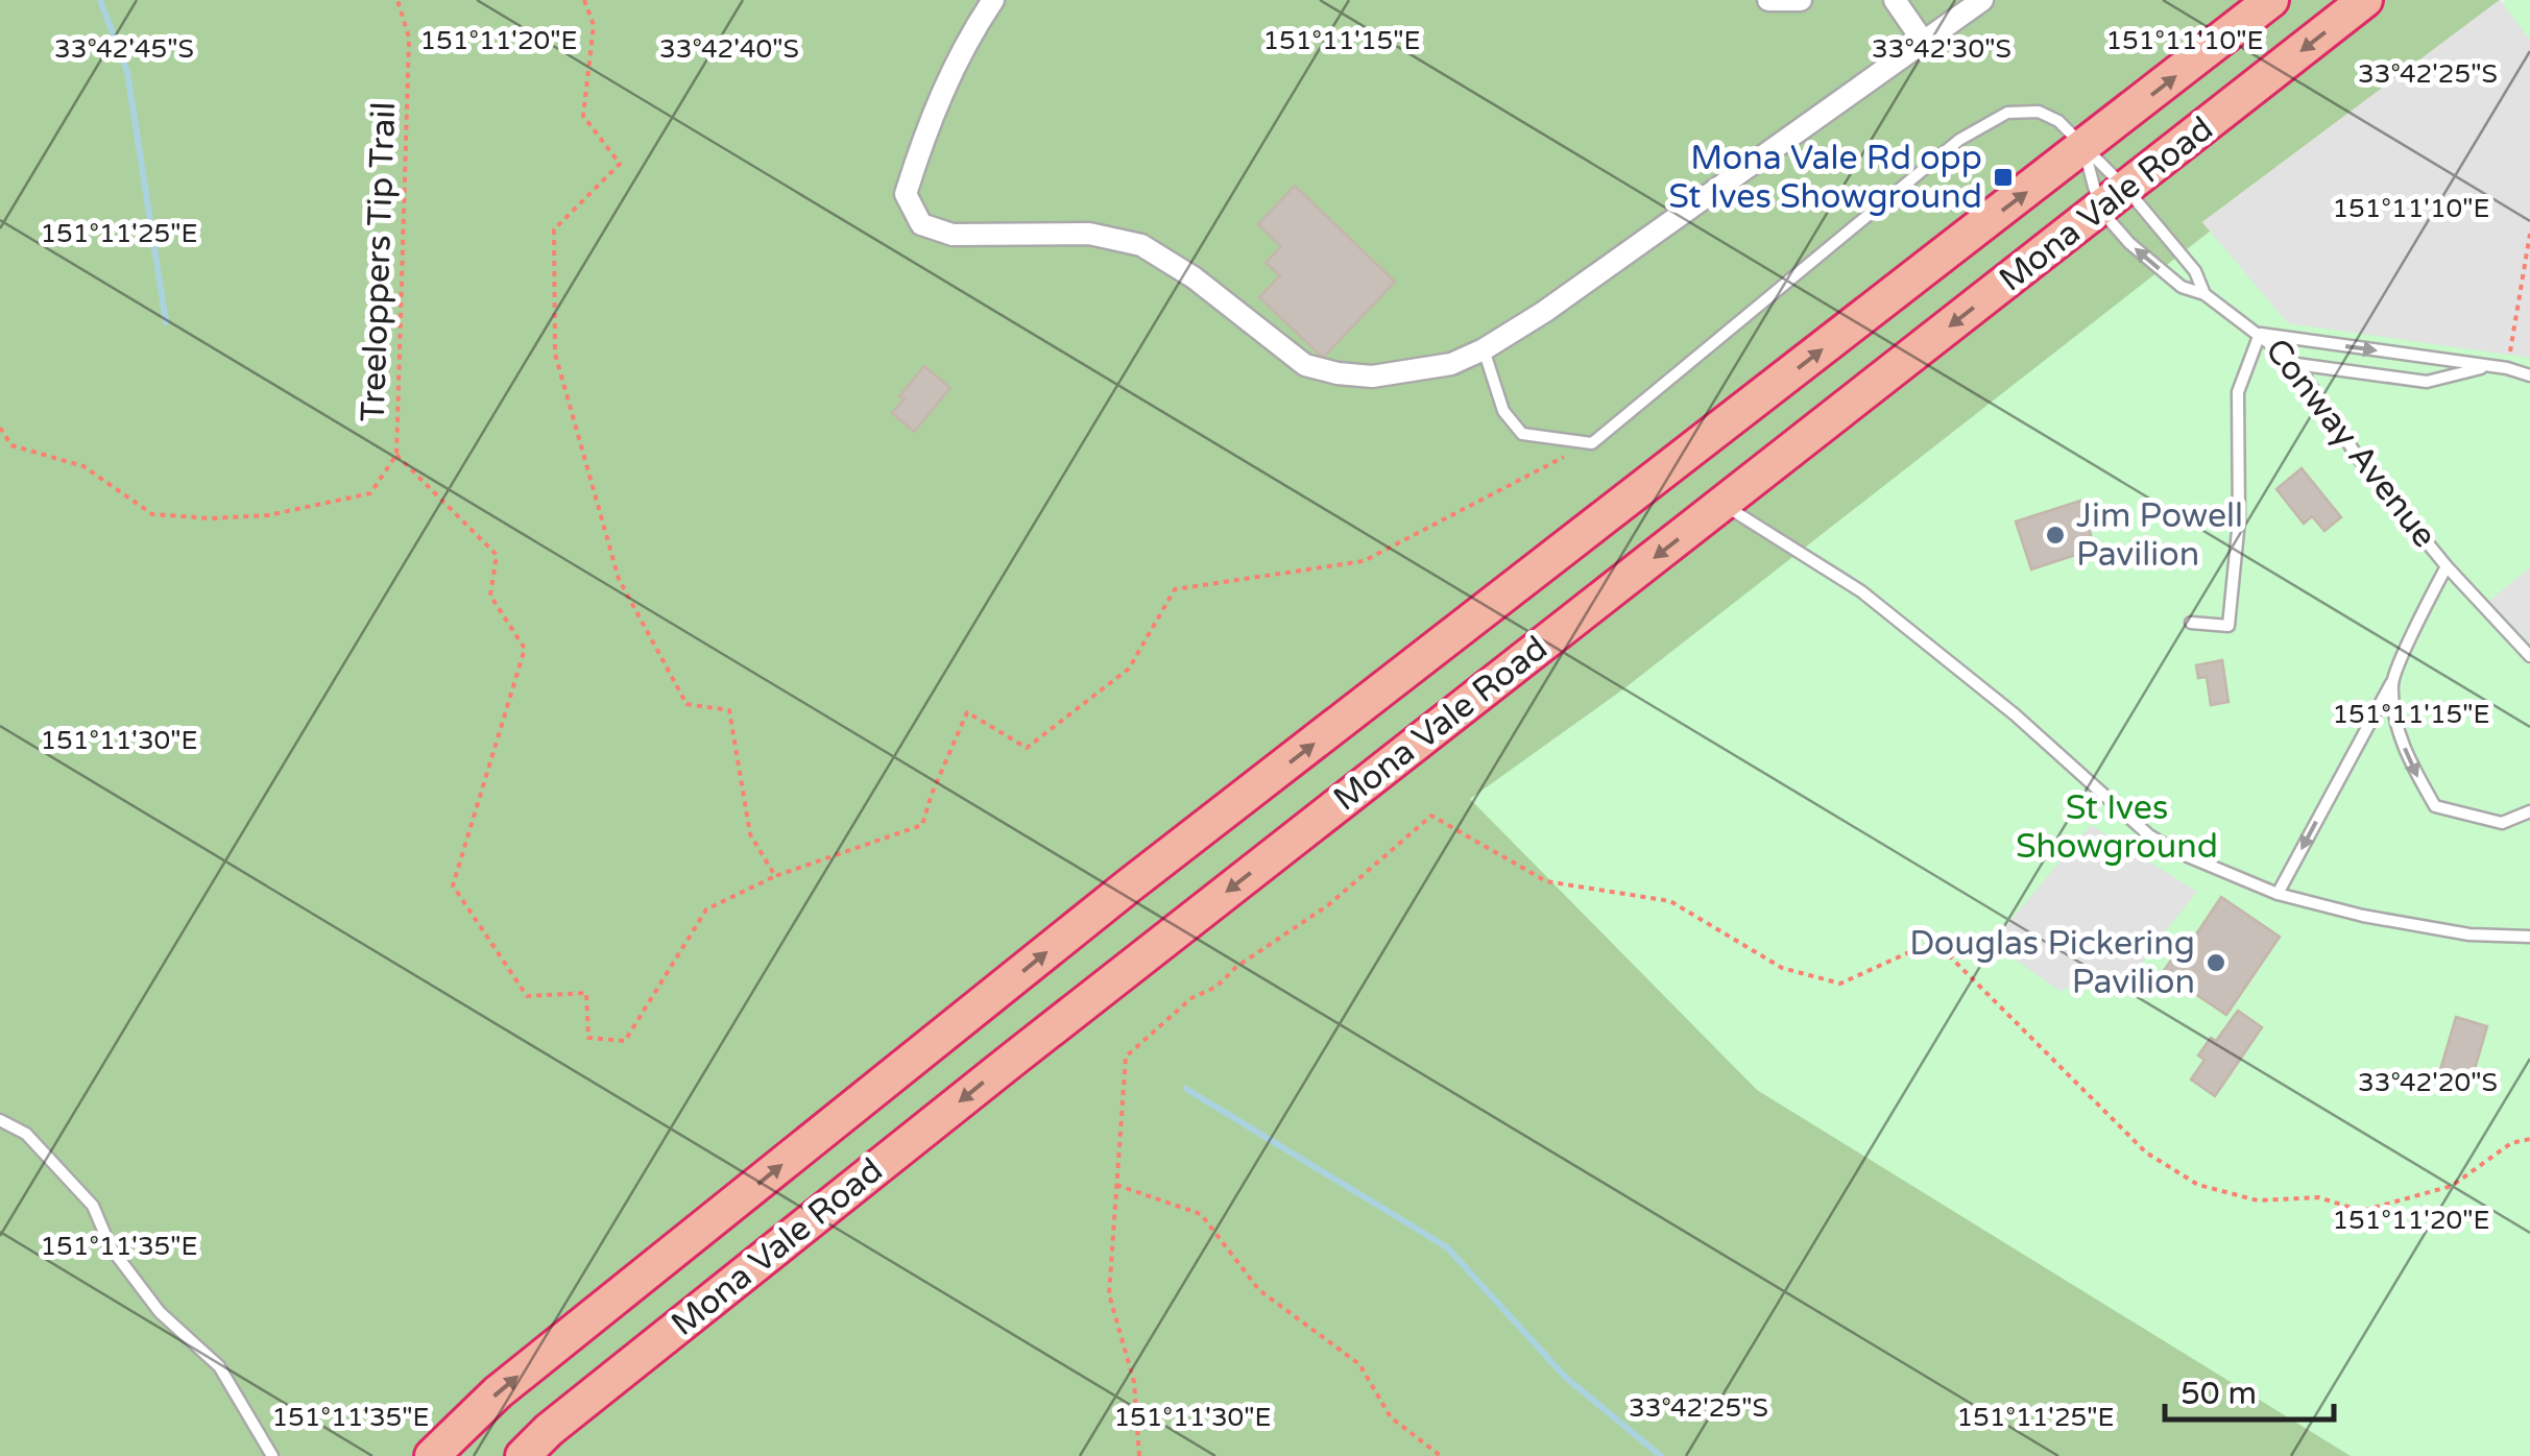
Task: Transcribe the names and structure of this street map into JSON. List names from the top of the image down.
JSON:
{
  "streets": {
    "highway": ["Mona Vale Road"],
    "lane": ["Conway Avenue"],
    "path": ["Treeloppers Tip Trail"]
  },
  "parks": ["St Ives Showground"],
  "places": {
    "transit": ["Mona Vale Rd opp St Ives Showground"],
    "other": ["Jim Powell Pavilion", "Douglas Pickering Pavilion"]
  },
  "scale_bar": "50 m",
  "coordinates": [
    "151°11'20\"E",
    "151°11'15\"E",
    "151°11'10\"E",
    "33°42'45\"S",
    "33°42'40\"S",
    "33°42'30\"S",
    "33°42'25\"S",
    "151°11'25\"E",
    "151°11'30\"E",
    "33°42'20\"S",
    "151°11'35\"E"
  ]
}
